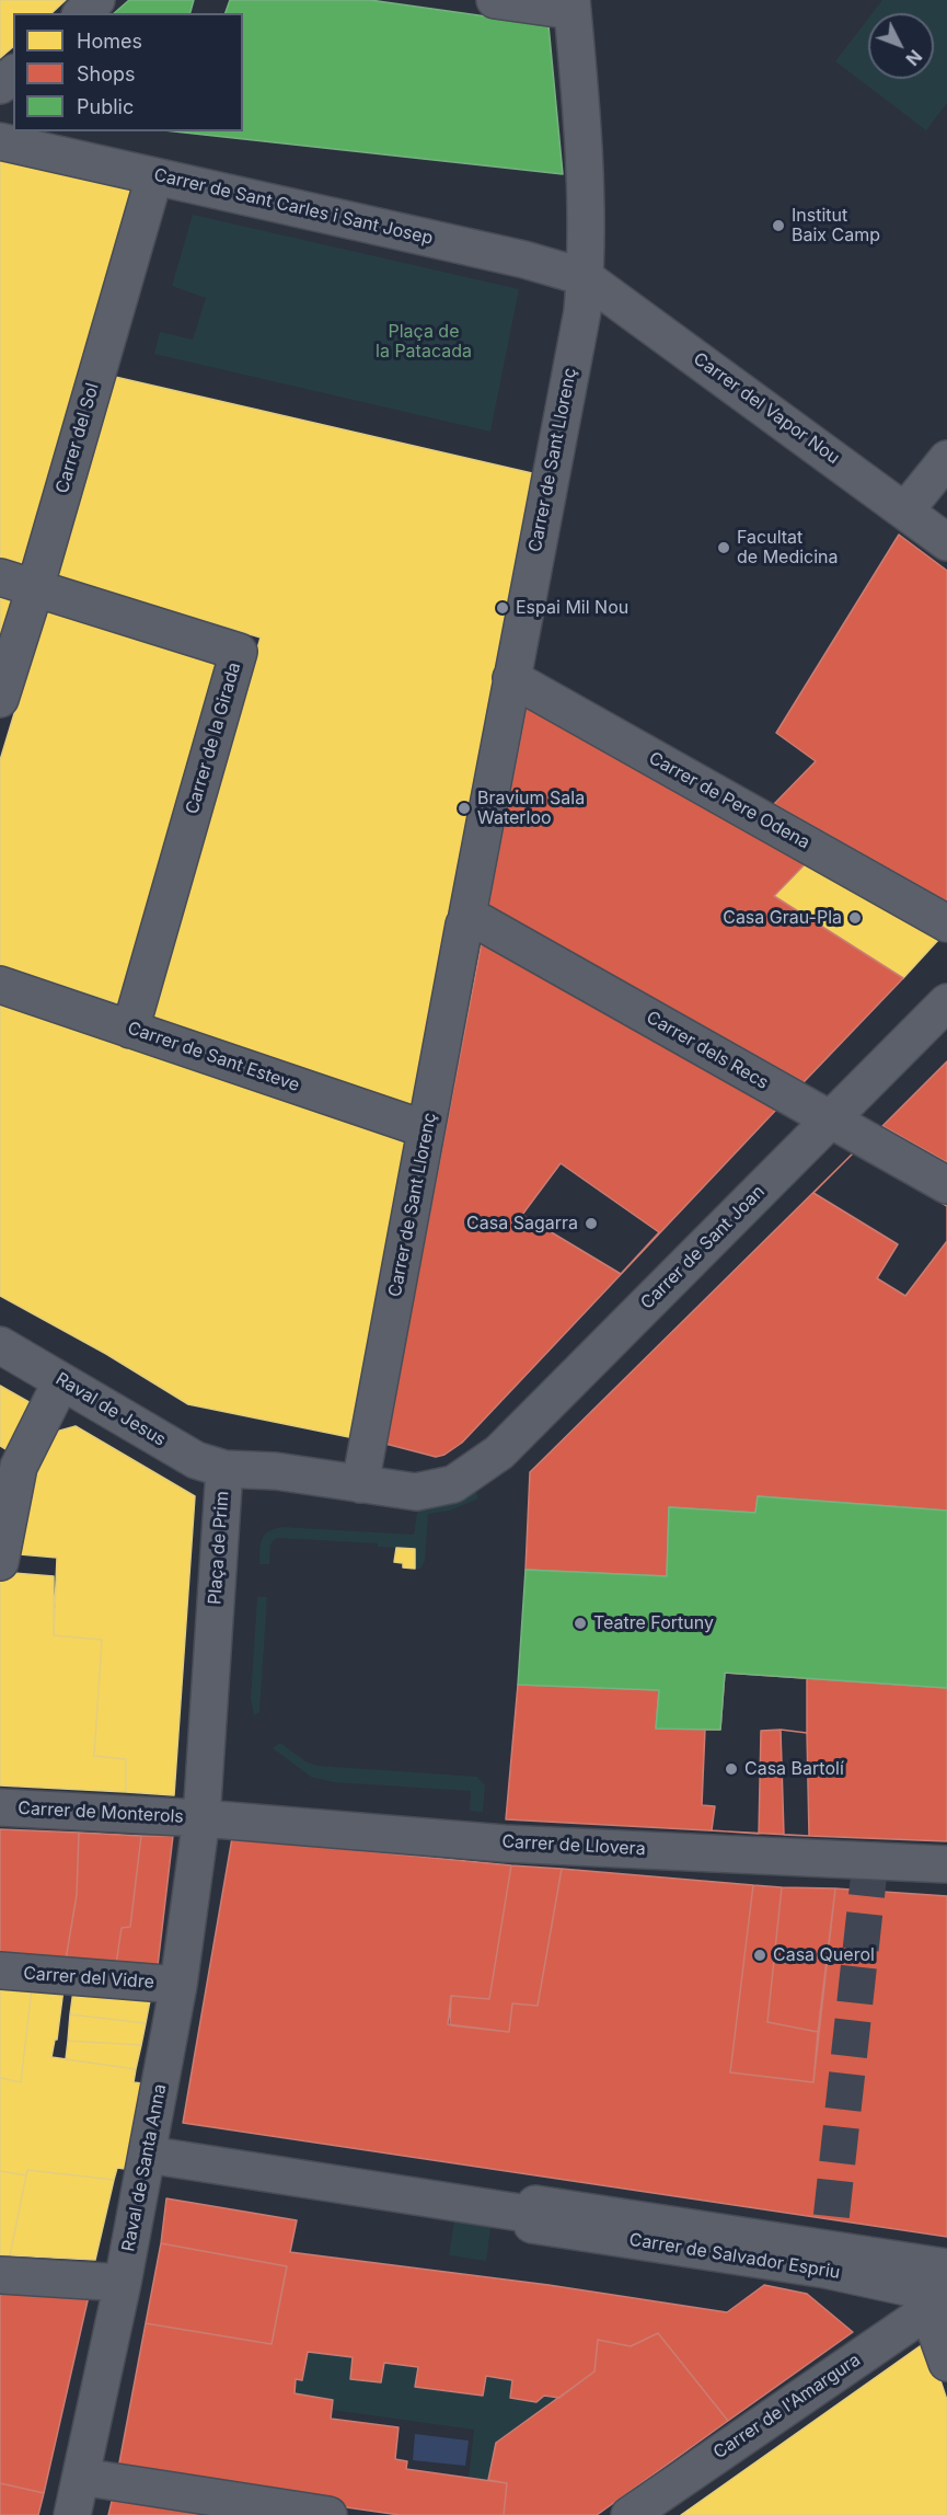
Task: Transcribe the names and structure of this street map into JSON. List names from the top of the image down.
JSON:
{
  "streets": {
    "street": [
      "Carrer de Sant Carles i Sant Josep",
      "Carrer del Vapor Nou",
      "Carrer del Sol",
      "Carrer de Sant Llorenç",
      "Carrer de la Girada",
      "Carrer de Pere Odena",
      "Carrer dels Recs",
      "Carrer de Sant Esteve",
      "Carrer de Sant Joan",
      "Raval de Jesus",
      "Plaça de Prim",
      "Carrer de Monterols",
      "Carrer de Llovera",
      "Carrer del Vidre",
      "Raval de Santa Anna",
      "Carrer de Salvador Espriu",
      "Carrer de l'Amargura"
    ]
  },
  "crossings": [
    ["Carrer de Sant Carles i Sant Josep", "Carrer del Vapor Nou"],
    ["Carrer de Sant Carles i Sant Josep", "Carrer del Sol"],
    ["Carrer de Sant Carles i Sant Josep", "Carrer de Sant Llorenç"],
    ["Carrer del Vapor Nou", "Carrer de Sant Llorenç"],
    ["Carrer del Sol", "Carrer de la Girada"],
    ["Carrer de Sant Llorenç", "Carrer de Pere Odena"],
    ["Carrer de Sant Llorenç", "Carrer dels Recs"],
    ["Carrer de Sant Llorenç", "Carrer de Sant Esteve"],
    ["Carrer de Sant Llorenç", "Plaça de Prim"],
    ["Carrer de la Girada", "Carrer de Sant Esteve"],
    ["Carrer dels Recs", "Carrer de Sant Joan"],
    ["Carrer de Sant Joan", "Plaça de Prim"],
    ["Raval de Jesus", "Plaça de Prim"],
    ["Plaça de Prim", "Carrer de Monterols"],
    ["Plaça de Prim", "Carrer de Llovera"],
    ["Plaça de Prim", "Raval de Santa Anna"],
    ["Carrer de Monterols", "Carrer de Llovera"],
    ["Carrer de Monterols", "Raval de Santa Anna"],
    ["Carrer de Llovera", "Raval de Santa Anna"],
    ["Carrer del Vidre", "Raval de Santa Anna"],
    ["Raval de Santa Anna", "Carrer de Salvador Espriu"],
    ["Carrer de Salvador Espriu", "Carrer de l'Amargura"]
  ],
  "parks": ["Plaça de la Patacada"],
  "places": [
    "Institut Baix Camp",
    "Facultat de Medicina",
    "Espai Mil Nou",
    "Bravium Sala Waterloo",
    "Casa Grau-Pla",
    "Casa Sagarra",
    "Teatre Fortuny",
    "Casa Bartolí",
    "Casa Querol"
  ],
  "legend": ["Homes", "Shops", "Public"],
  "north": "bottom right"
}
